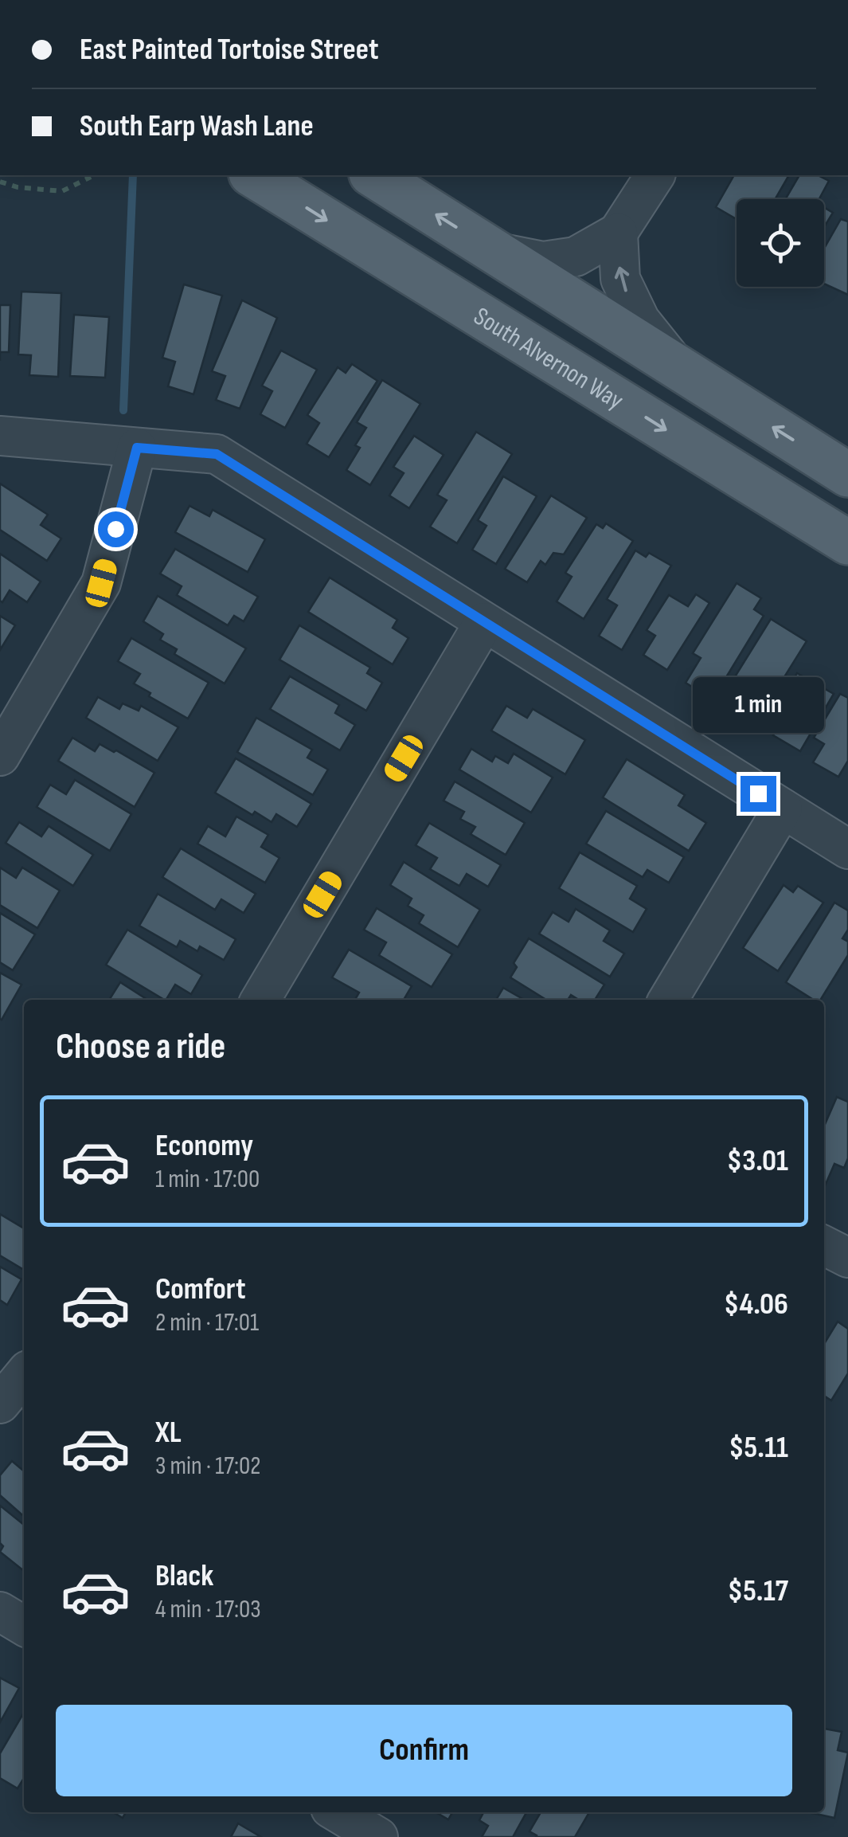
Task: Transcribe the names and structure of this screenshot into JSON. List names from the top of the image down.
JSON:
{
  "streets": {
    "main road": ["South Alvernon Way"]
  },
  "page": {
    "banner": ["East Painted Tortoise Street", "South Earp Wash Lane"],
    "bubble": "1 min",
    "heading": "Choose a ride",
    "list": [
      {
        "name": "Economy",
        "note": "1 min · 17:00",
        "value": "$3.01"
      },
      {
        "name": "Comfort",
        "note": "2 min · 17:01",
        "value": "$4.06"
      },
      {
        "name": "XL",
        "note": "3 min · 17:02",
        "value": "$5.11"
      },
      {
        "name": "Black",
        "note": "4 min · 17:03",
        "value": "$5.17"
      }
    ],
    "buttons": "Confirm"
  }
}
